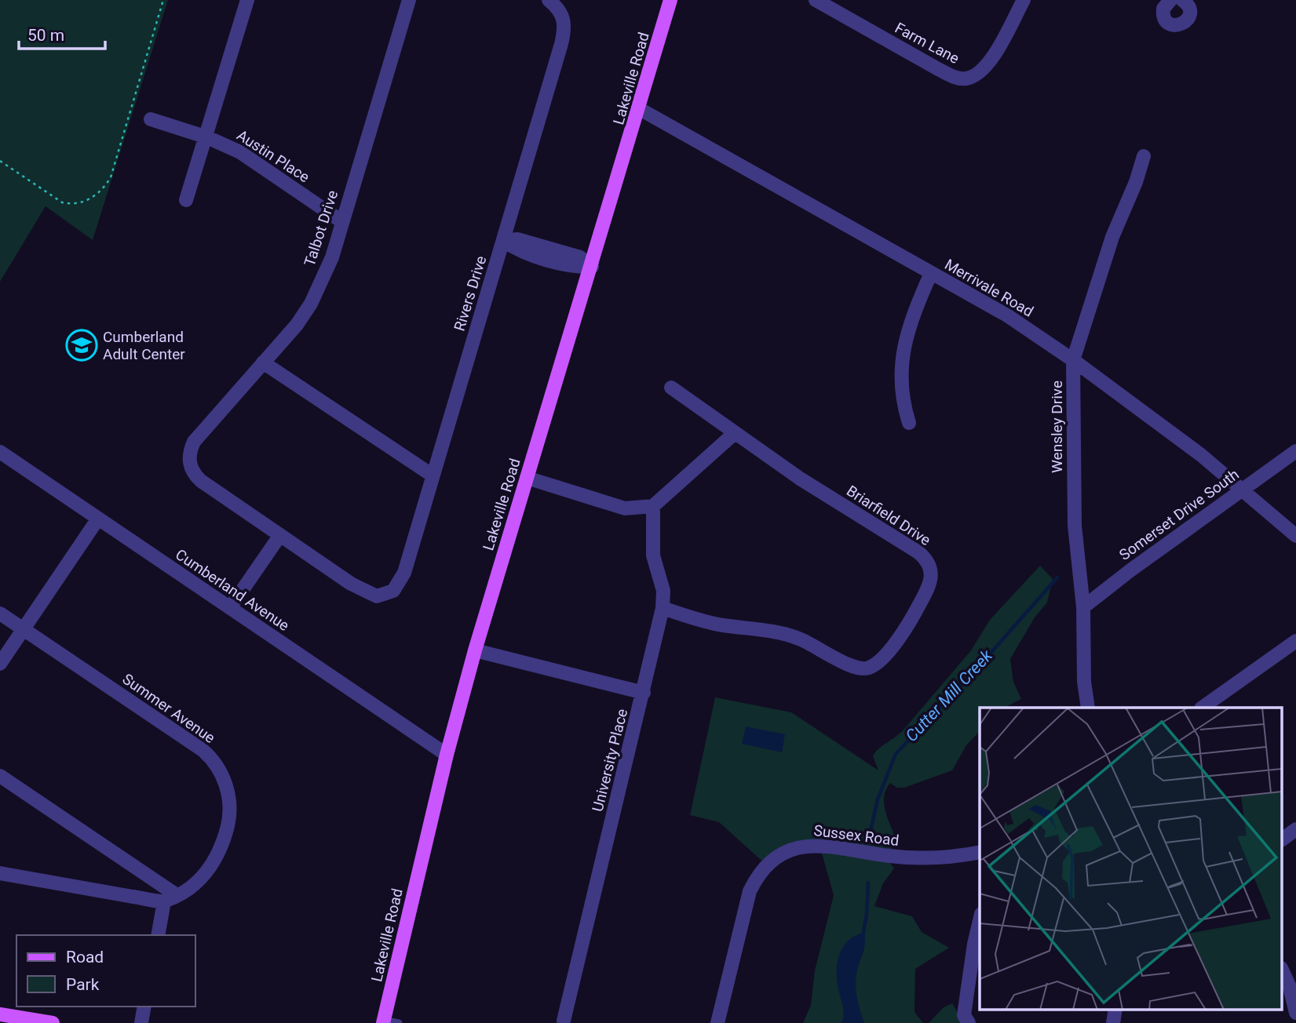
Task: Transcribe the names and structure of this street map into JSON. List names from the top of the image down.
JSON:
{
  "streets": {
    "main road": ["Lakeville Road"],
    "street": [
      "Farm Lane",
      "Austin Place",
      "Talbot Drive",
      "Merrivale Road",
      "Rivers Drive",
      "Wensley Drive",
      "Somerset Drive South",
      "Briarfield Drive",
      "Cumberland Avenue",
      "Summer Avenue",
      "University Place",
      "Sussex Road"
    ]
  },
  "crossings": [
    ["Lakeville Road", "Merrivale Road"],
    ["Lakeville Road", "Cumberland Avenue"],
    ["Austin Place", "Talbot Drive"],
    ["Talbot Drive", "Rivers Drive"],
    ["Merrivale Road", "Wensley Drive"],
    ["Merrivale Road", "Somerset Drive South"],
    ["Wensley Drive", "Somerset Drive South"],
    ["Briarfield Drive", "University Place"]
  ],
  "water": ["Cutter Mill Creek"],
  "places": {
    "school or university": ["Cumberland Adult Center"]
  },
  "legend": ["Road", "Park"],
  "scale_bar": "50 m"
}
